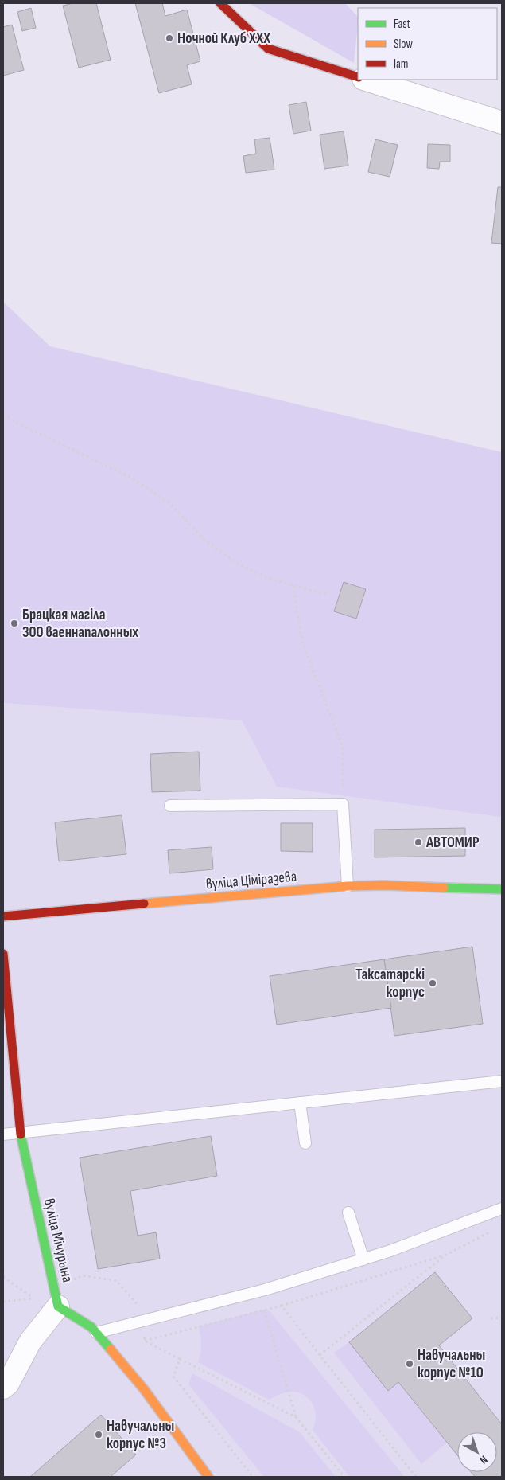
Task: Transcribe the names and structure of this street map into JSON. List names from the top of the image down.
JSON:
{
  "streets": {
    "street": ["вуліца Ціміразева", "вуліца Мічурына"]
  },
  "places": [
    "Ночной Клуб ХХХ",
    "Брацкая магіла 300 ваеннапалонных",
    "АВТОМИР",
    "Таксатарскі корпус",
    "Навучальны корпус №10",
    "Навучальны корпус №3"
  ],
  "legend": ["Fast", "Slow", "Jam"],
  "north": "bottom right"
}
